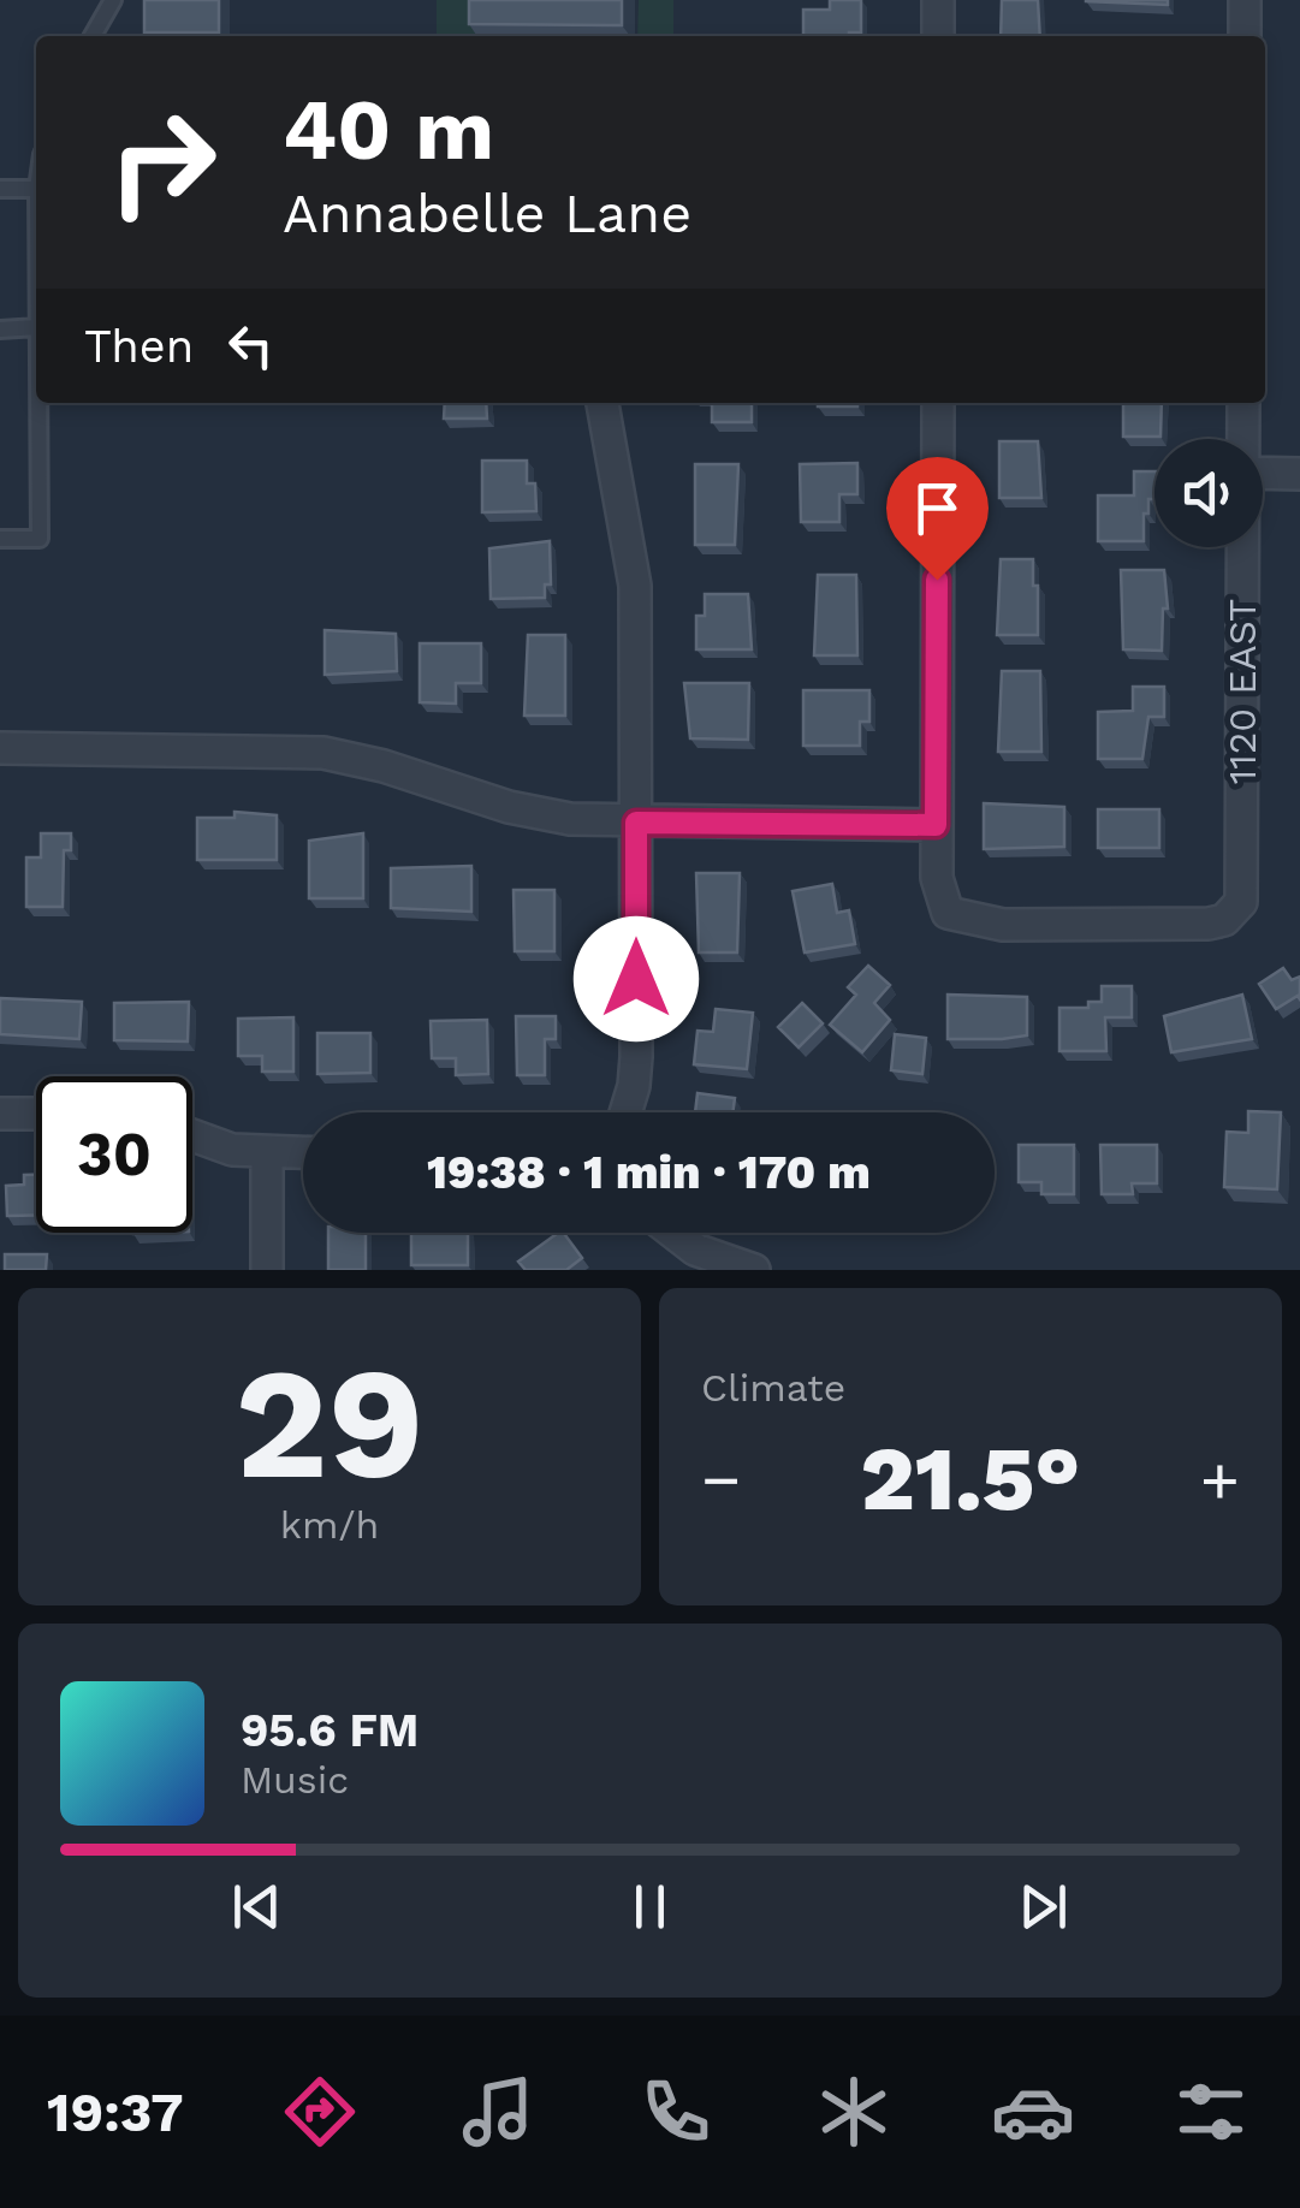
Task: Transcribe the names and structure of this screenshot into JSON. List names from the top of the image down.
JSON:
{
  "streets": {
    "street": ["1120 EAST"]
  },
  "page": {
    "turn": ["40 m", "Annabelle Lane"],
    "then": "Then",
    "limit": "30",
    "trip": "19:38 · 1 min · 170 m",
    "tile": [
      ["29", "km/h"],
      "Climate"
    ],
    "heat": ["−", "21.5°", "+"],
    "song": ["95.6 FM", "Music"],
    "tabs": "19:37"
  }
}
